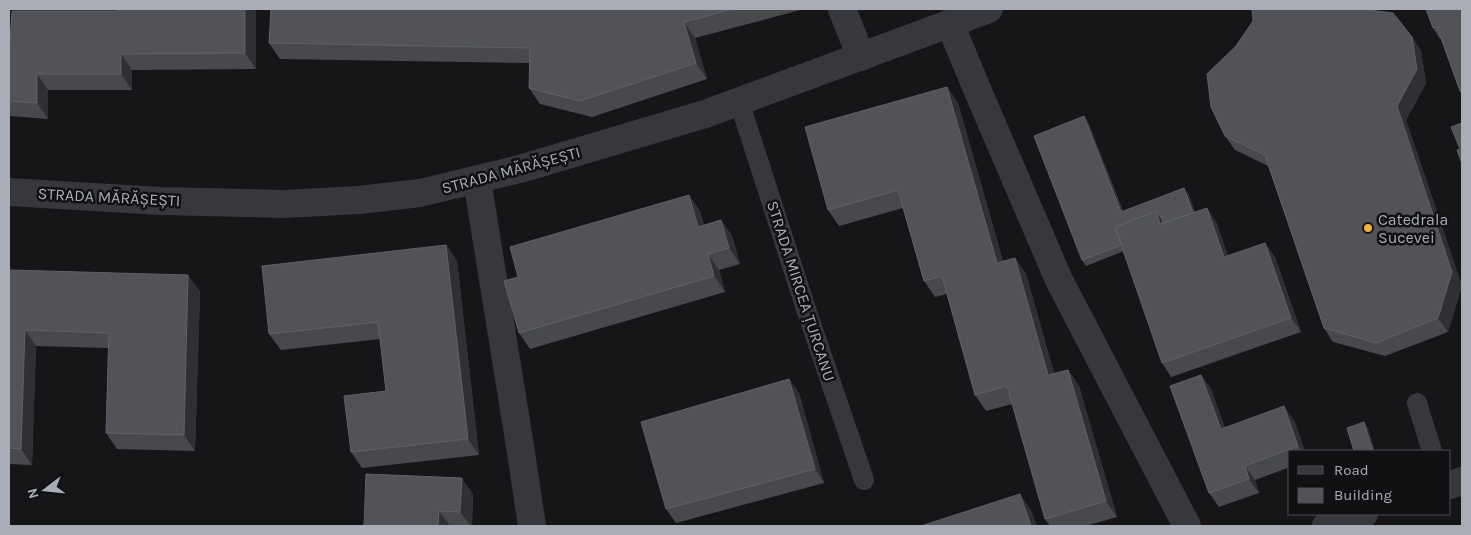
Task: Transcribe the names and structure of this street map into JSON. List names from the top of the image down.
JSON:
{
  "streets": {
    "street": ["STRADA MĂRĂȘEȘTI"],
    "lane": ["STRADA MIRCEA ȚURCANU"]
  },
  "crossings": [
    ["STRADA MĂRĂȘEȘTI", "STRADA MIRCEA ȚURCANU"]
  ],
  "places": ["Catedrala Sucevei"],
  "legend": ["Road", "Building"],
  "north": "left"
}
